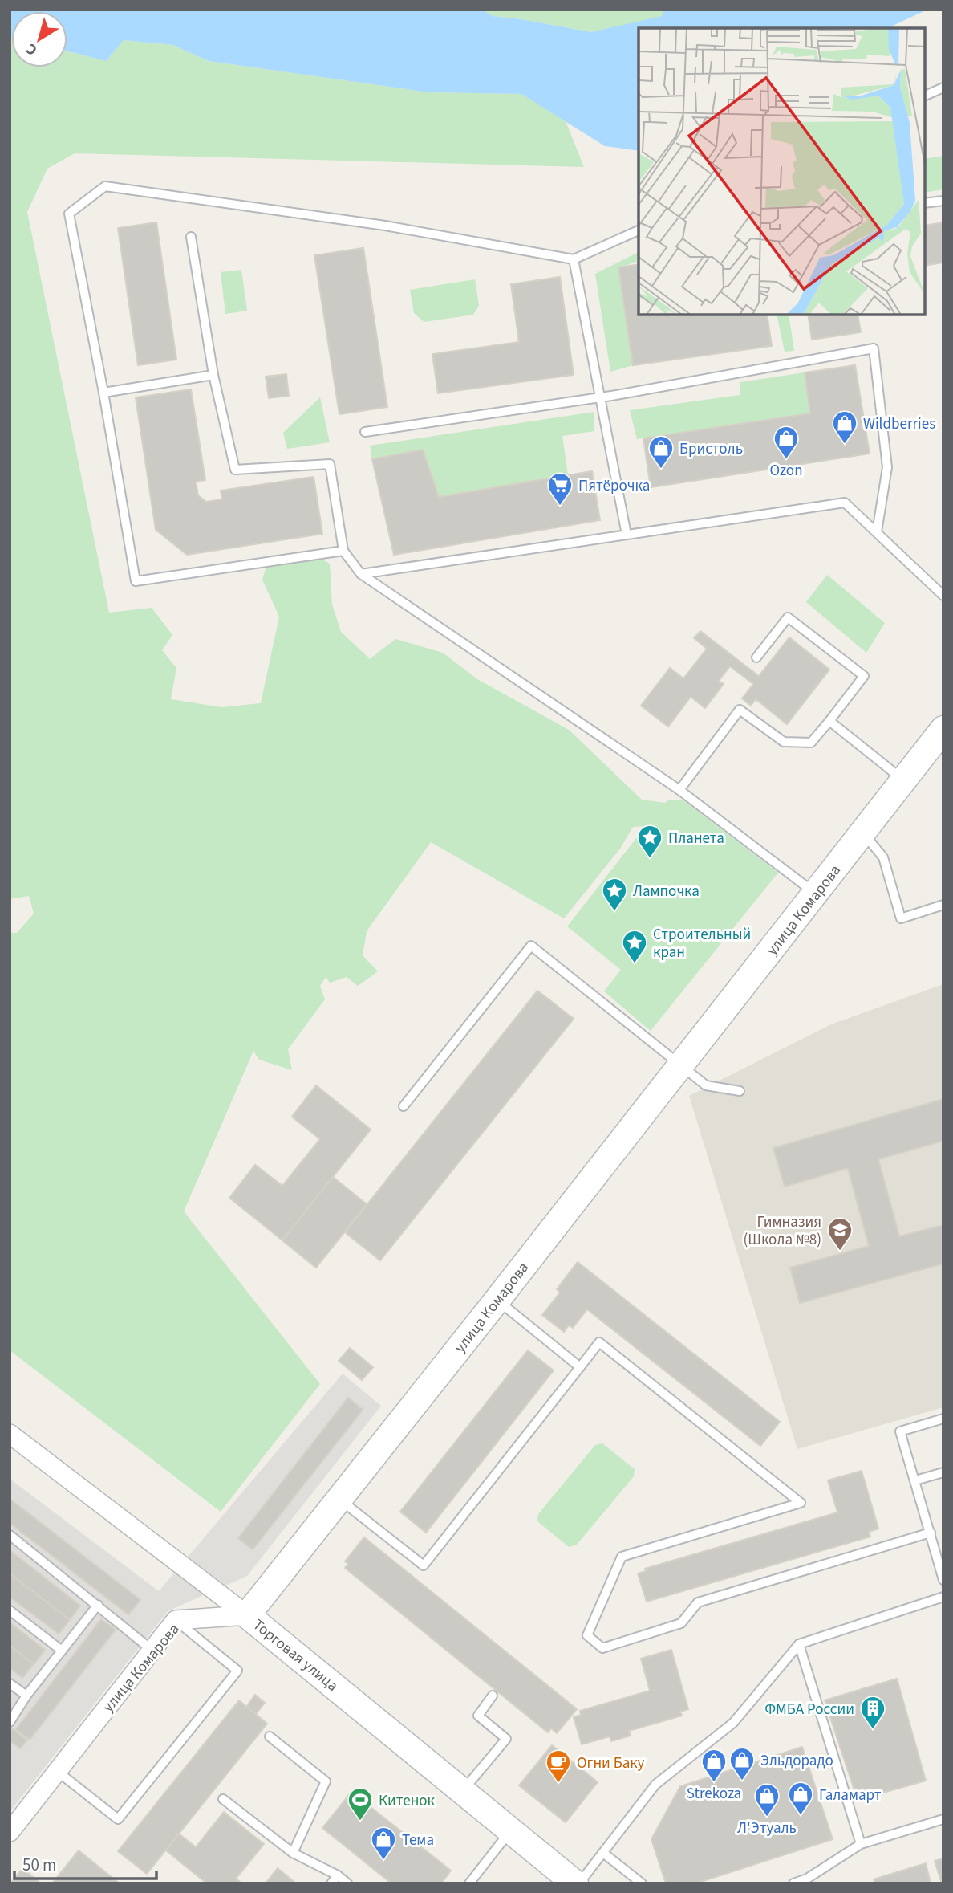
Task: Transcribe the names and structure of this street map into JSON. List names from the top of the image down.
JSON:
{
  "streets": {
    "street": ["улица Комарова", "Торговая улица"]
  },
  "crossings": [
    ["улица Комарова", "Торговая улица"]
  ],
  "places": {
    "shop": [
      "Wildberries",
      "Ozon",
      "Бристоль",
      "Эльдорадо",
      "Strekoza",
      "Галамарт",
      "Л'Этуаль",
      "Тема"
    ],
    "supermarket": ["Пятёрочка"],
    "place": ["Планета", "Лампочка", "Строительный кран"],
    "school or university": ["Гимназия (Школа №8)"],
    "building": ["ФМБА России"],
    "cafe": ["Огни Баку"],
    "sports": ["Китенок"]
  },
  "scale_bar": "50 m",
  "north": "bottom left"
}
